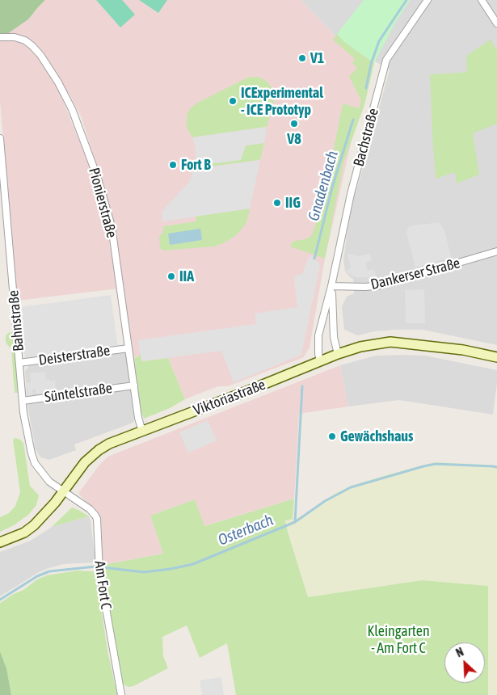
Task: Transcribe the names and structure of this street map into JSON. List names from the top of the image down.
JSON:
{
  "streets": {
    "main road": ["Viktoriastraße"],
    "street": [
      "Bachstraße",
      "Pionierstraße",
      "Dankerser Straße",
      "Bahnstraße",
      "Deisterstraße",
      "Süntelstraße",
      "Am Fort C"
    ]
  },
  "crossings": [
    ["Bachstraße", "Dankerser Straße"],
    ["Bachstraße", "Viktoriastraße"],
    ["Pionierstraße", "Deisterstraße"],
    ["Pionierstraße", "Süntelstraße"],
    ["Pionierstraße", "Viktoriastraße"],
    ["Bahnstraße", "Deisterstraße"],
    ["Bahnstraße", "Süntelstraße"],
    ["Bahnstraße", "Viktoriastraße"],
    ["Bahnstraße", "Am Fort C"],
    ["Viktoriastraße", "Am Fort C"]
  ],
  "water": ["Gnadenbach", "Osterbach"],
  "parks": ["Kleingarten - Am Fort C"],
  "places": [
    "V1",
    "ICExperimental - ICE Prototyp",
    "V8",
    "Fort B",
    "IIG",
    "IIA",
    "Gewächshaus"
  ],
  "north": "top left"
}
